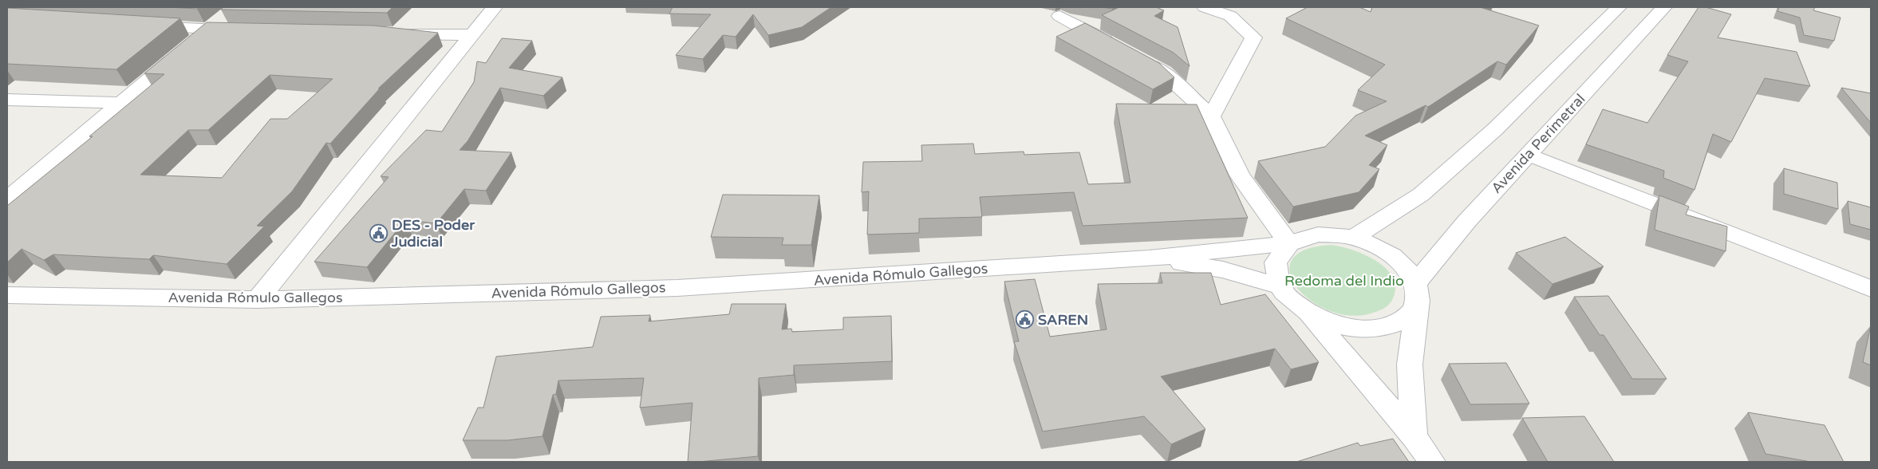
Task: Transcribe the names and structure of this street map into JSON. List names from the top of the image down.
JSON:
{
  "streets": {
    "street": ["Avenida Perimetral", "Avenida Rómulo Gallegos"]
  },
  "crossings": [
    ["Avenida Perimetral", "Avenida Rómulo Gallegos"]
  ],
  "parks": ["Redoma del Indio"],
  "places": {
    "public building": ["DES - Poder Judicial", "SAREN"]
  }
}
